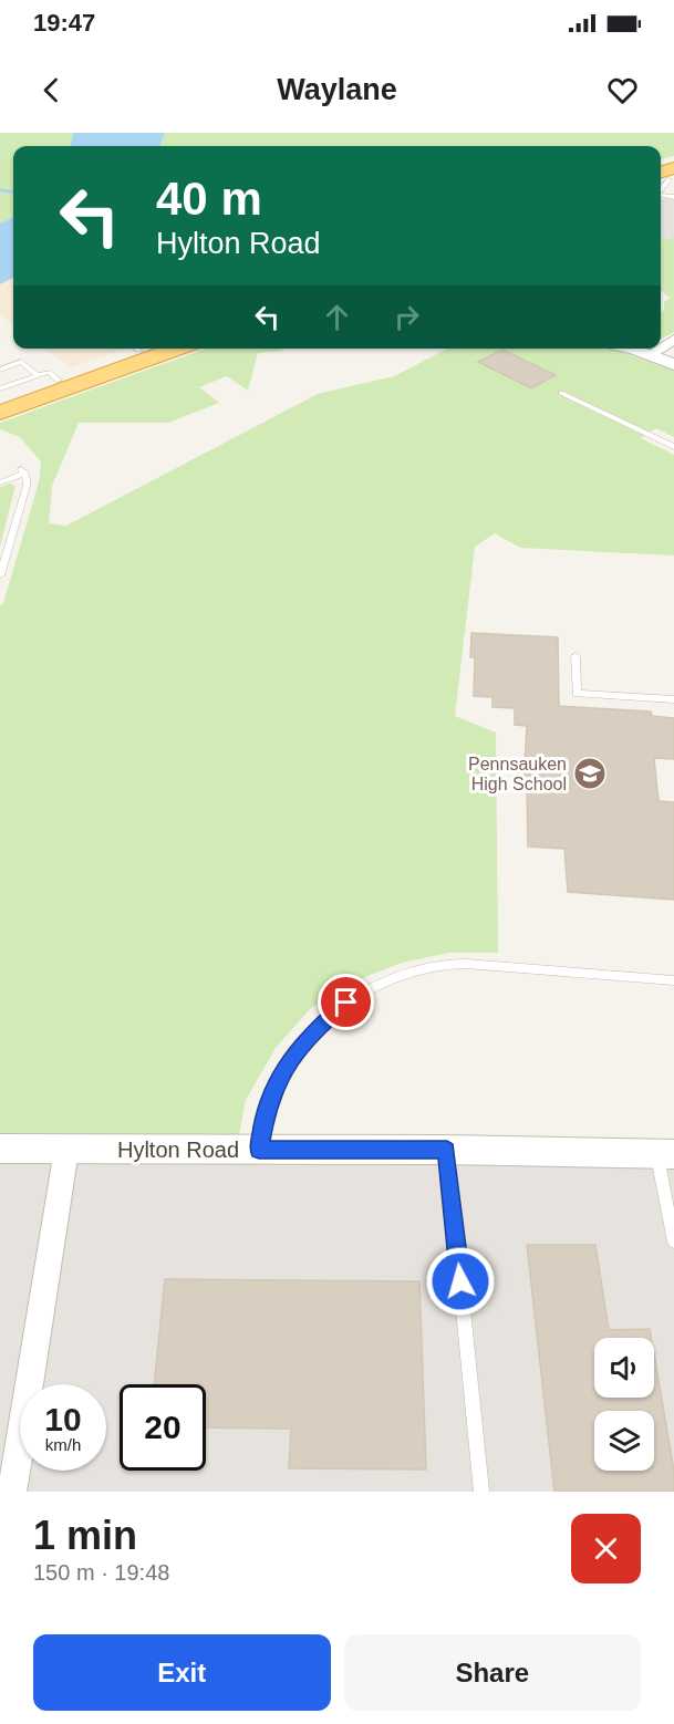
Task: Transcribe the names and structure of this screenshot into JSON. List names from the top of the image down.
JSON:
{
  "streets": {
    "street": ["Hylton Road"]
  },
  "places": {
    "school or university": ["Pennsauken High School"]
  },
  "page": {
    "status": "19:47",
    "header": "Waylane",
    "turn": ["40 m", "Hylton Road"],
    "speed": "10 km/h",
    "limit": "20",
    "heading": ["1 min", "150 m · 19:48"],
    "buttons": ["Exit", "Share"]
  }
}
